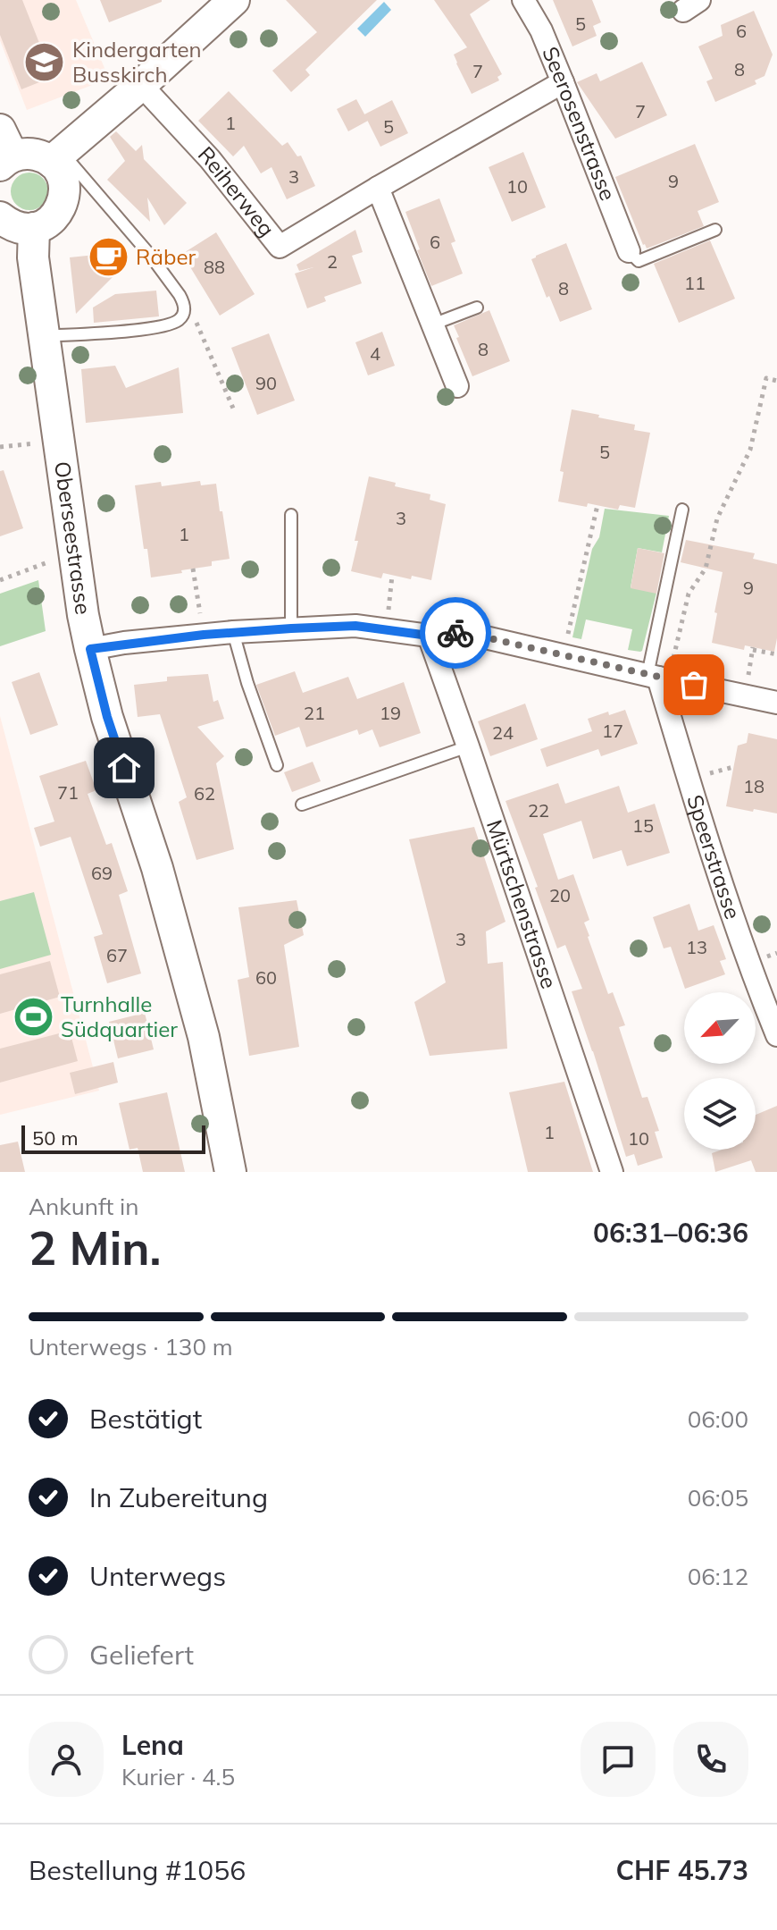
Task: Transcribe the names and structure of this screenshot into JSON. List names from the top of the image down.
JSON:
{
  "streets": {
    "street": [
      "Seerosenstrasse",
      "Reiherweg",
      "Oberseestrasse",
      "Speerstrasse",
      "Mürtschenstrasse"
    ]
  },
  "crossings": [
    ["Seerosenstrasse", "Reiherweg"]
  ],
  "places": {
    "school or university": ["Kindergarten Busskirch"],
    "cafe": ["Räber"],
    "sports": ["Turnhalle Südquartier"]
  },
  "house_numbers": [
    "5",
    "6",
    "8",
    "7",
    "7",
    "1",
    "5",
    "3",
    "9",
    "10",
    "6",
    "2",
    "88",
    "11",
    "8",
    "8",
    "4",
    "90",
    "5",
    "3",
    "1",
    "9",
    "21",
    "19",
    "17",
    "24",
    "18",
    "71",
    "62",
    "22",
    "15",
    "69",
    "20",
    "3",
    "13",
    "67",
    "60",
    "1",
    "10"
  ],
  "scale_bar": "50 m",
  "north": "bottom left",
  "page": {
    "scale": "50 m",
    "heading": ["2 Min.", "Ankunft in", "06:31–06:36"],
    "panel": [
      "Lena",
      "Kurier · 4.5",
      "Bestellung #1056",
      "CHF 45.73"
    ],
    "bar": "Unterwegs · 130 m",
    "list": [
      ["Bestätigt", "06:00"],
      ["In Zubereitung", "06:05"],
      ["Unterwegs", "06:12"],
      "Geliefert"
    ]
  }
}
